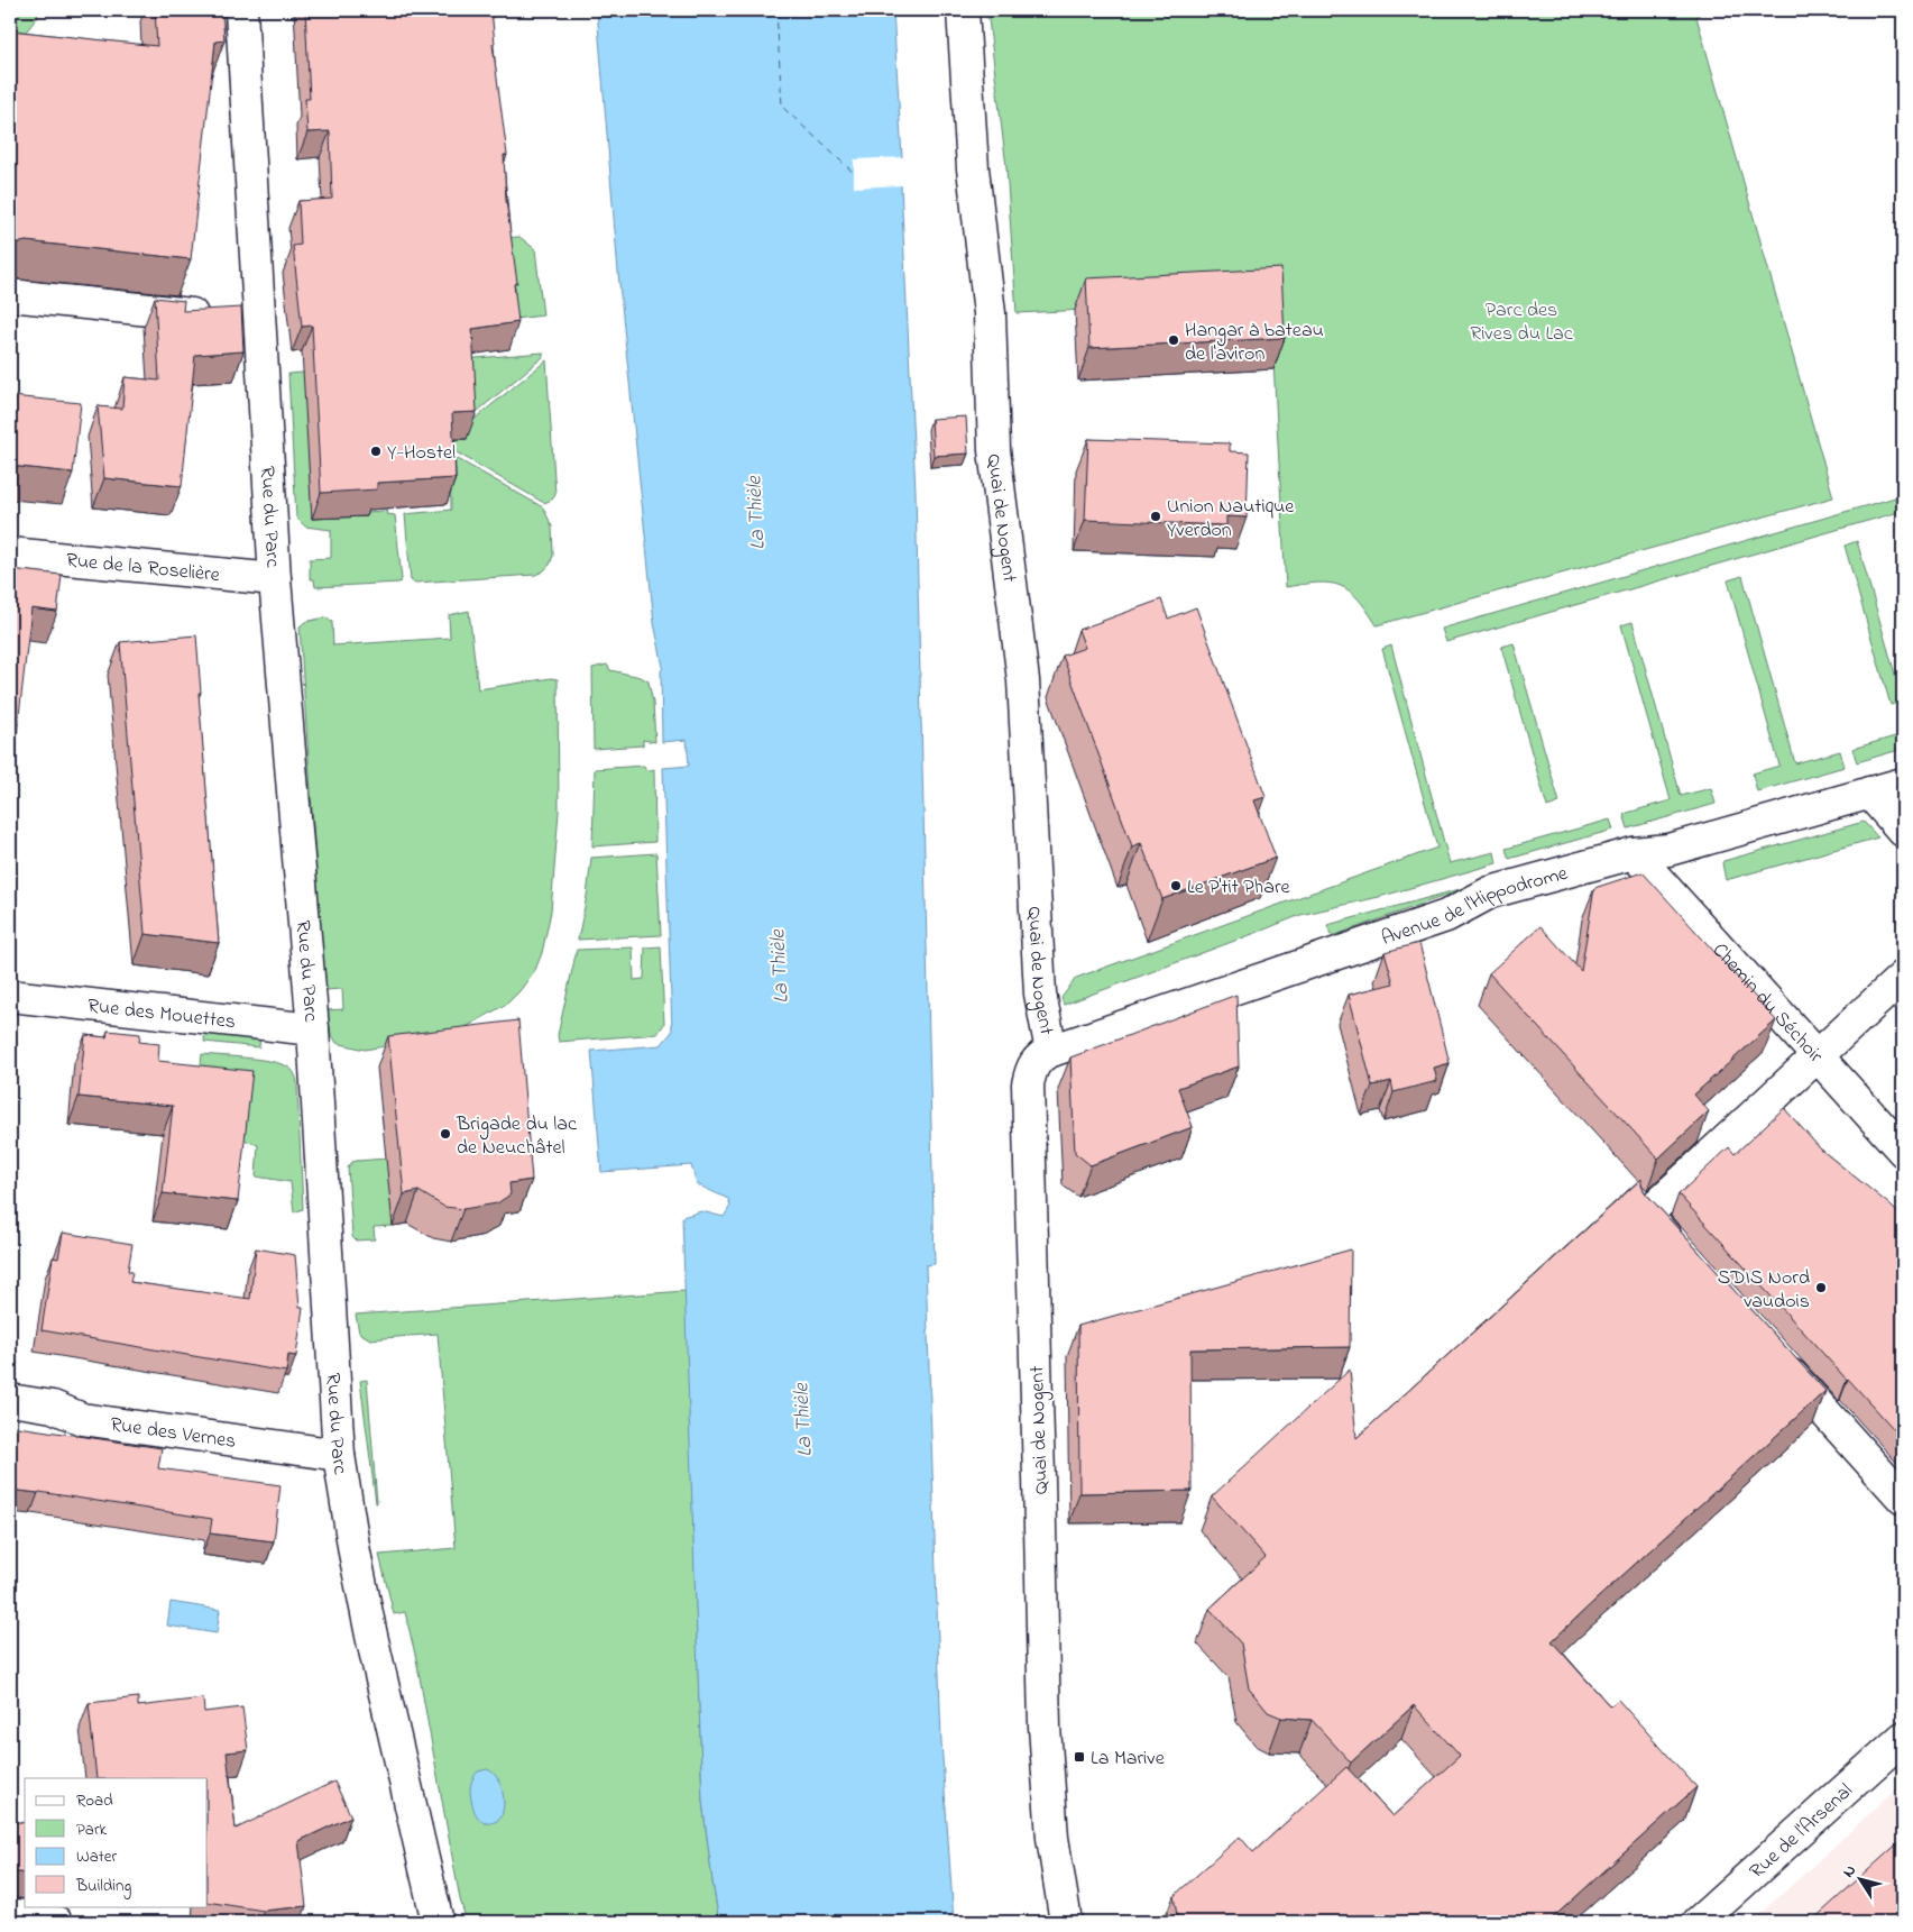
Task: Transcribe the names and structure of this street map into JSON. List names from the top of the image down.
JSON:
{
  "streets": {
    "street": [
      "Rue du Parc",
      "Quai de Nogent",
      "Rue de la Roselière",
      "Avenue de l'Hippodrome",
      "Chemin du Séchoir",
      "Rue des Mouettes",
      "Rue des Vernes",
      "Rue de l'Arsenal"
    ]
  },
  "crossings": [
    ["Rue du Parc", "Rue de la Roselière"],
    ["Rue du Parc", "Rue des Mouettes"],
    ["Rue du Parc", "Rue des Vernes"],
    ["Quai de Nogent", "Avenue de l'Hippodrome"],
    ["Avenue de l'Hippodrome", "Chemin du Séchoir"]
  ],
  "water": ["La Thièle"],
  "parks": ["Parc des Rives du Lac"],
  "places": {
    "other": [
      "Hangar à bateau de l'aviron",
      "Y-Hostel",
      "Union Nautique Yverdon",
      "Le P'tit Phare",
      "Brigade du lac de Neuchâtel",
      "SDIS Nord vaudois"
    ],
    "transit": ["La Marive"]
  },
  "legend": [
    "Road",
    "Park",
    "Water",
    "Building"
  ],
  "north": "top left"
}
